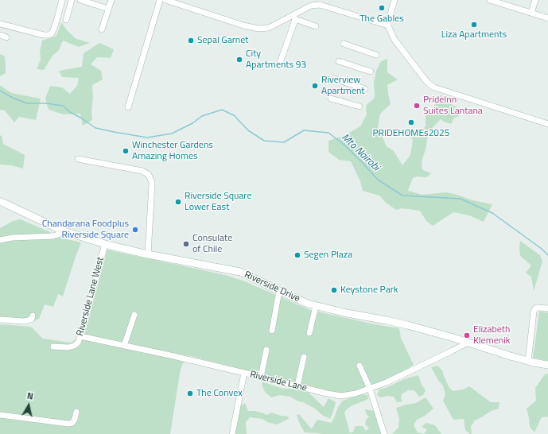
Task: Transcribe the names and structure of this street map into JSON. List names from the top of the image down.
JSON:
{
  "streets": {
    "street": ["Riverside Drive", "Riverside Lane West", "Riverside Lane"]
  },
  "crossings": [
    ["Riverside Drive", "Riverside Lane West"],
    ["Riverside Drive", "Riverside Lane"],
    ["Riverside Lane West", "Riverside Lane"]
  ],
  "water": ["Mto Nairobi"],
  "places": [
    "The Gables",
    "Liza Apartments",
    "Sepal Garnet",
    "City Apartments 93",
    "Riverview Apartment",
    "PrideInn Suites Lantana",
    "PRIDEHOMEs2025",
    "Winchester Gardens Amazing Homes",
    "Riverside Square Lower East",
    "Chandarana Foodplus Riverside Square",
    "Consulate of Chile",
    "Segen Plaza",
    "Keystone Park",
    "Elizabeth Klemenik",
    "The Convex"
  ],
  "north": "top"
}
